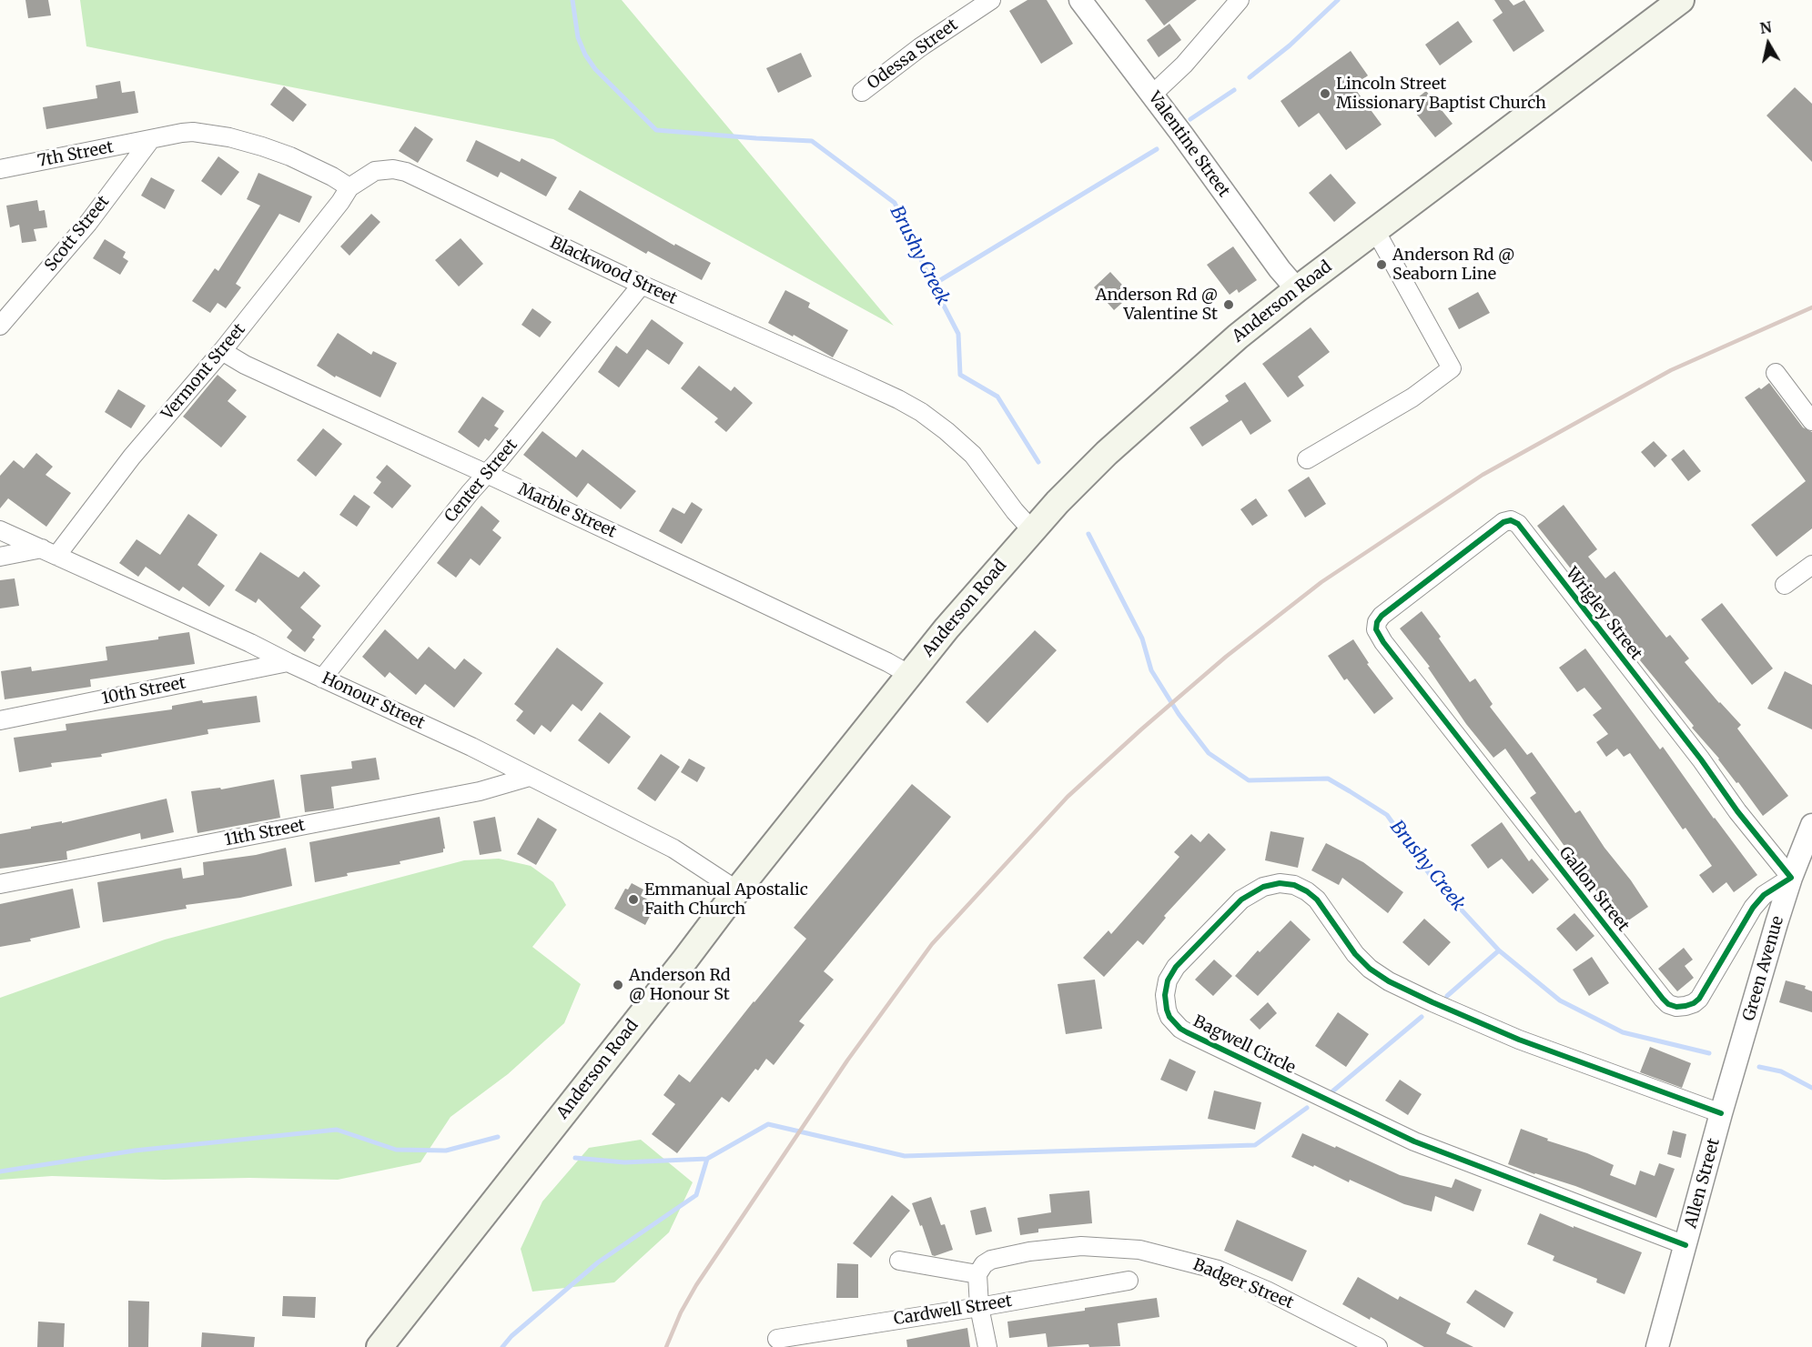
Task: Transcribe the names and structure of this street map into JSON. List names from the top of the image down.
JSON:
{
  "streets": {
    "main road": ["Anderson Road"],
    "street": [
      "Odessa Street",
      "Valentine Street",
      "7th Street",
      "Scott Street",
      "Blackwood Street",
      "Vermont Street",
      "Center Street",
      "Marble Street",
      "Wrigley Street",
      "10th Street",
      "Honour Street",
      "11th Street",
      "Gallon Street",
      "Green Avenue",
      "Bagwell Circle",
      "Allen Street",
      "Badger Street",
      "Cardwell Street"
    ]
  },
  "crossings": [
    ["Valentine Street", "Anderson Road"],
    ["7th Street", "Scott Street"],
    ["Blackwood Street", "Anderson Road"],
    ["Blackwood Street", "Vermont Street"],
    ["Blackwood Street", "Center Street"],
    ["Anderson Road", "Marble Street"],
    ["Anderson Road", "Honour Street"],
    ["Vermont Street", "Marble Street"],
    ["Vermont Street", "Honour Street"],
    ["Center Street", "Marble Street"],
    ["Center Street", "Honour Street"],
    ["Wrigley Street", "Gallon Street"],
    ["Wrigley Street", "Green Avenue"],
    ["10th Street", "Honour Street"],
    ["Honour Street", "11th Street"],
    ["Gallon Street", "Green Avenue"],
    ["Green Avenue", "Bagwell Circle"],
    ["Green Avenue", "Allen Street"],
    ["Bagwell Circle", "Allen Street"]
  ],
  "water": ["Brushy Creek"],
  "places": [
    "Lincoln Street Missionary Baptist Church",
    "Anderson Rd @ Seaborn Line",
    "Anderson Rd @ Valentine St",
    "Emmanual Apostalic Faith Church",
    "Anderson Rd @ Honour St"
  ],
  "north": "top"
}
